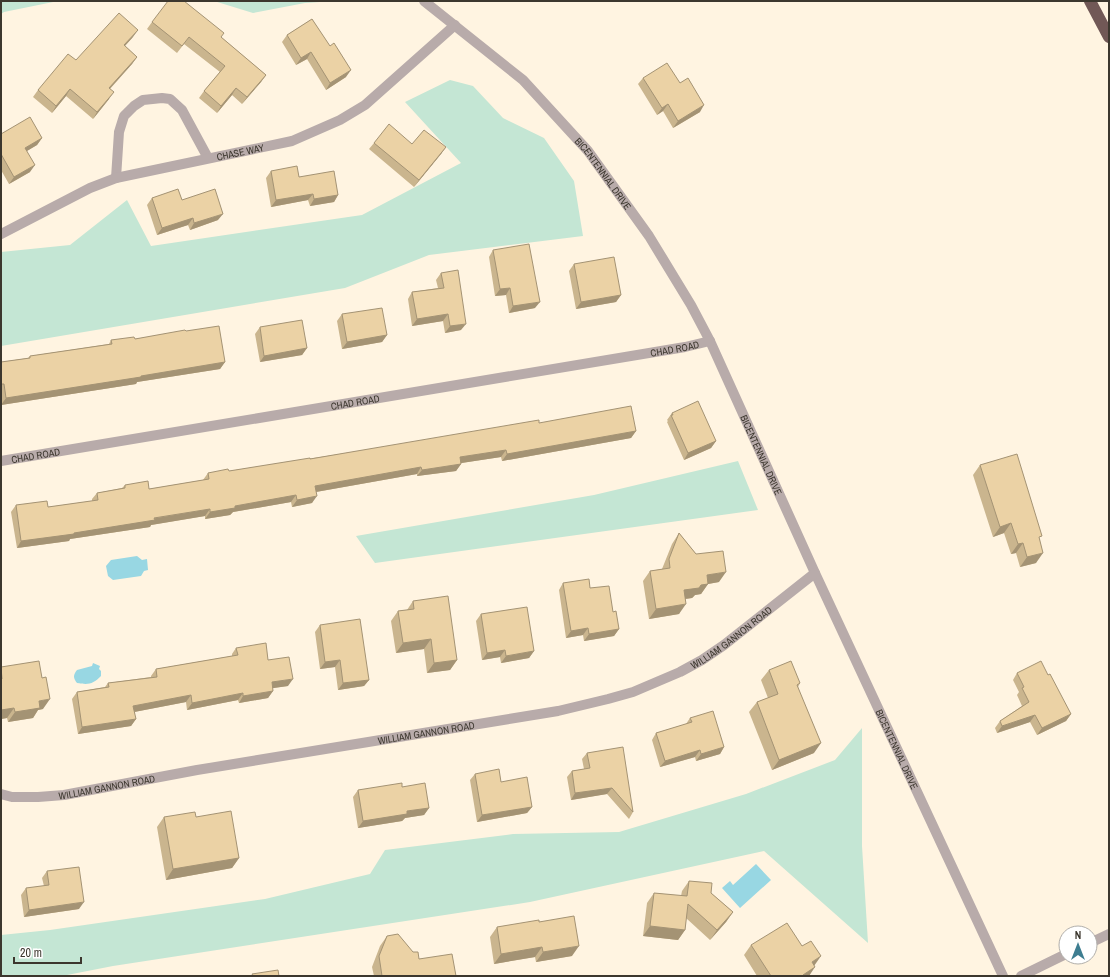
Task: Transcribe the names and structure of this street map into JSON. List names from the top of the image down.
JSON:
{
  "streets": {
    "street": [
      "CHASE WAY",
      "BICENTENNIAL DRIVE",
      "CHAD ROAD",
      "WILLIAM GANNON ROAD"
    ]
  },
  "crossings": [
    ["CHASE WAY", "BICENTENNIAL DRIVE"],
    ["BICENTENNIAL DRIVE", "CHAD ROAD"],
    ["BICENTENNIAL DRIVE", "WILLIAM GANNON ROAD"]
  ],
  "scale_bar": "20 m",
  "north": "top"
}
